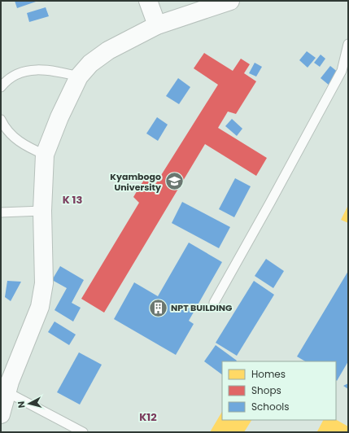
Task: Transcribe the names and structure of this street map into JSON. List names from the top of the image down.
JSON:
{
  "districts": ["K 13", "K12"],
  "places": {
    "school or university": ["Kyambogo University"],
    "building": ["NPT BUILDING"]
  },
  "legend": ["Homes", "Shops", "Schools"],
  "north": "left"
}
